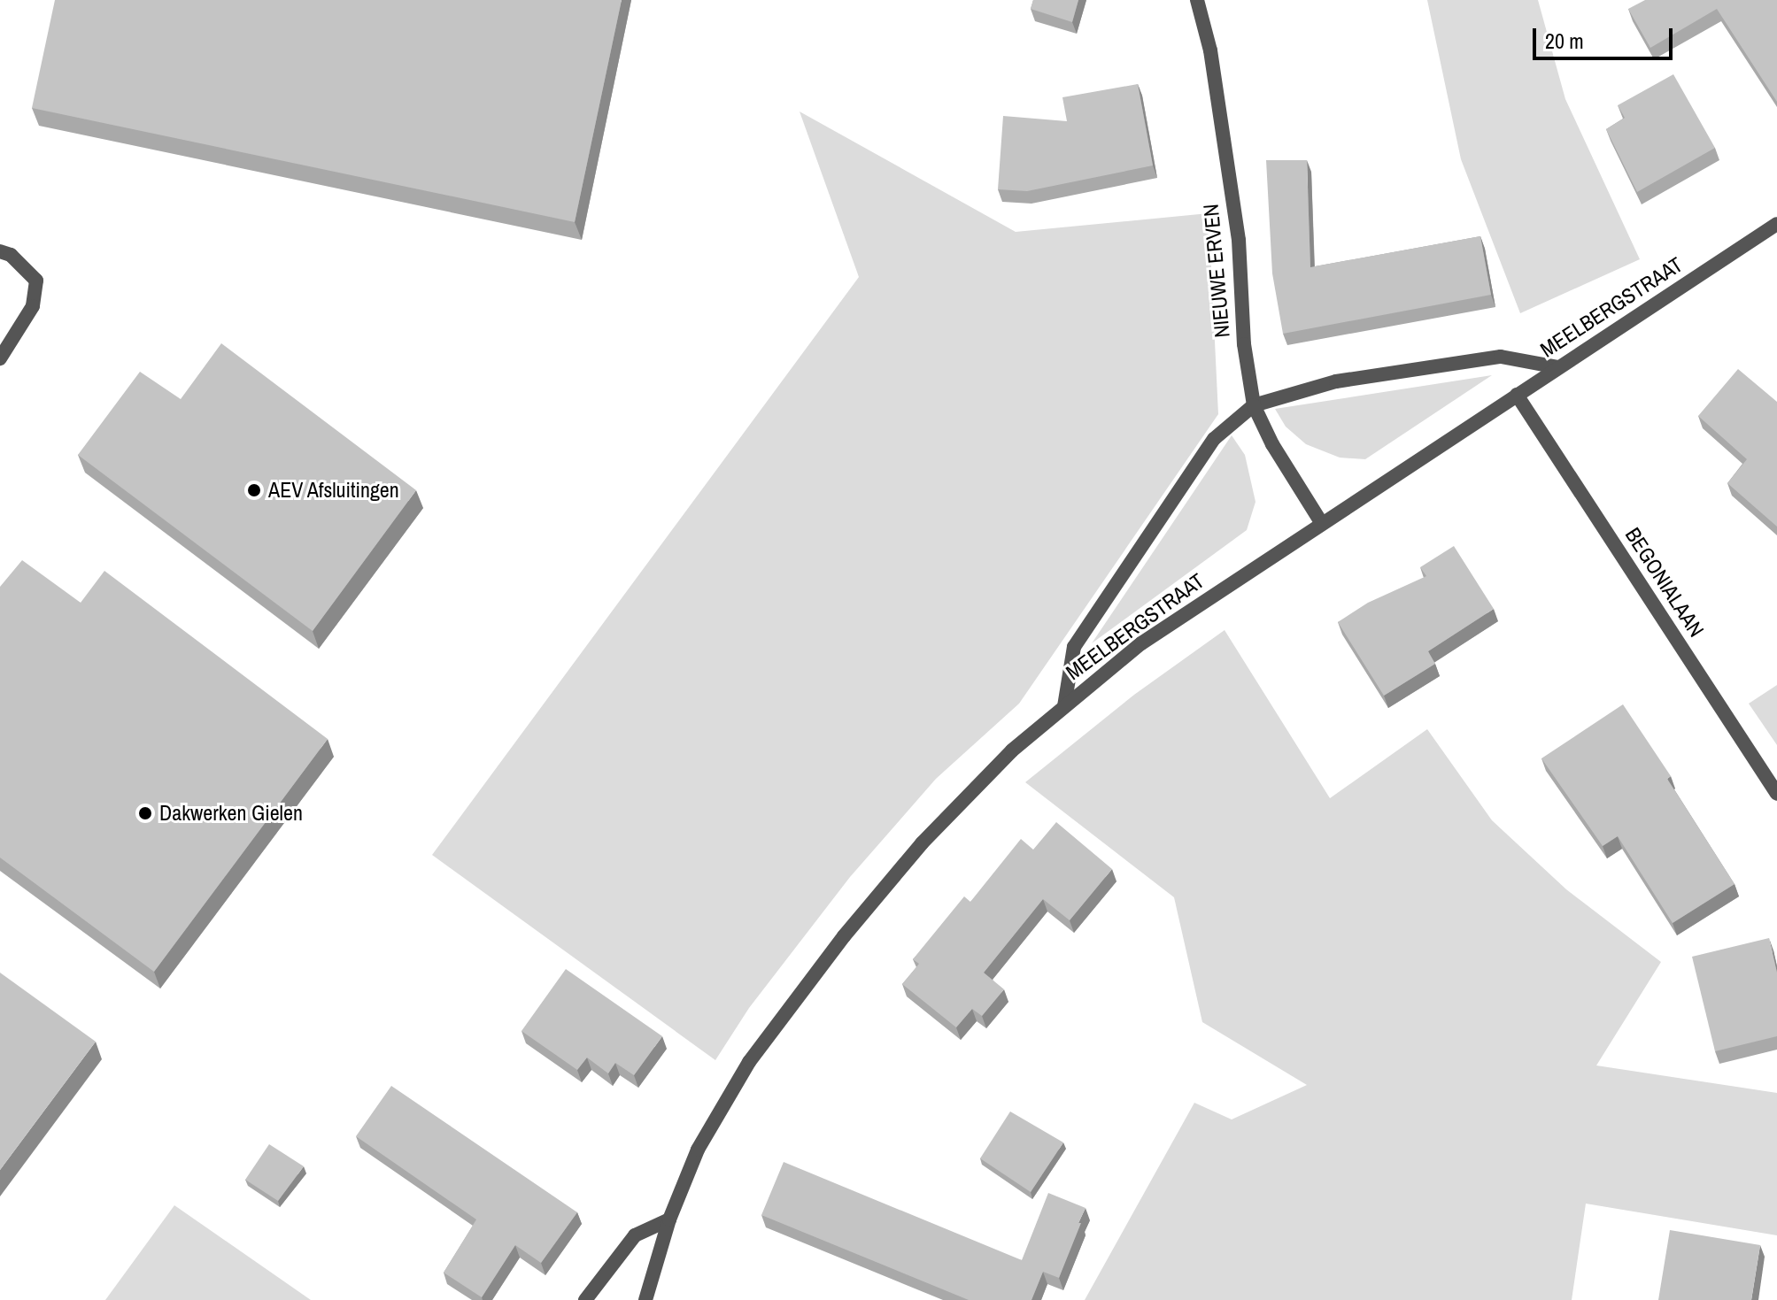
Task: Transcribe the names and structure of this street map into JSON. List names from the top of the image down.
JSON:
{
  "streets": {
    "street": ["NIEUWE ERVEN", "MEELBERGSTRAAT", "BEGONIALAAN"]
  },
  "crossings": [
    ["NIEUWE ERVEN", "MEELBERGSTRAAT"],
    ["MEELBERGSTRAAT", "BEGONIALAAN"]
  ],
  "places": ["AEV Afsluitingen", "Dakwerken Gielen"],
  "scale_bar": "20 m"
}
